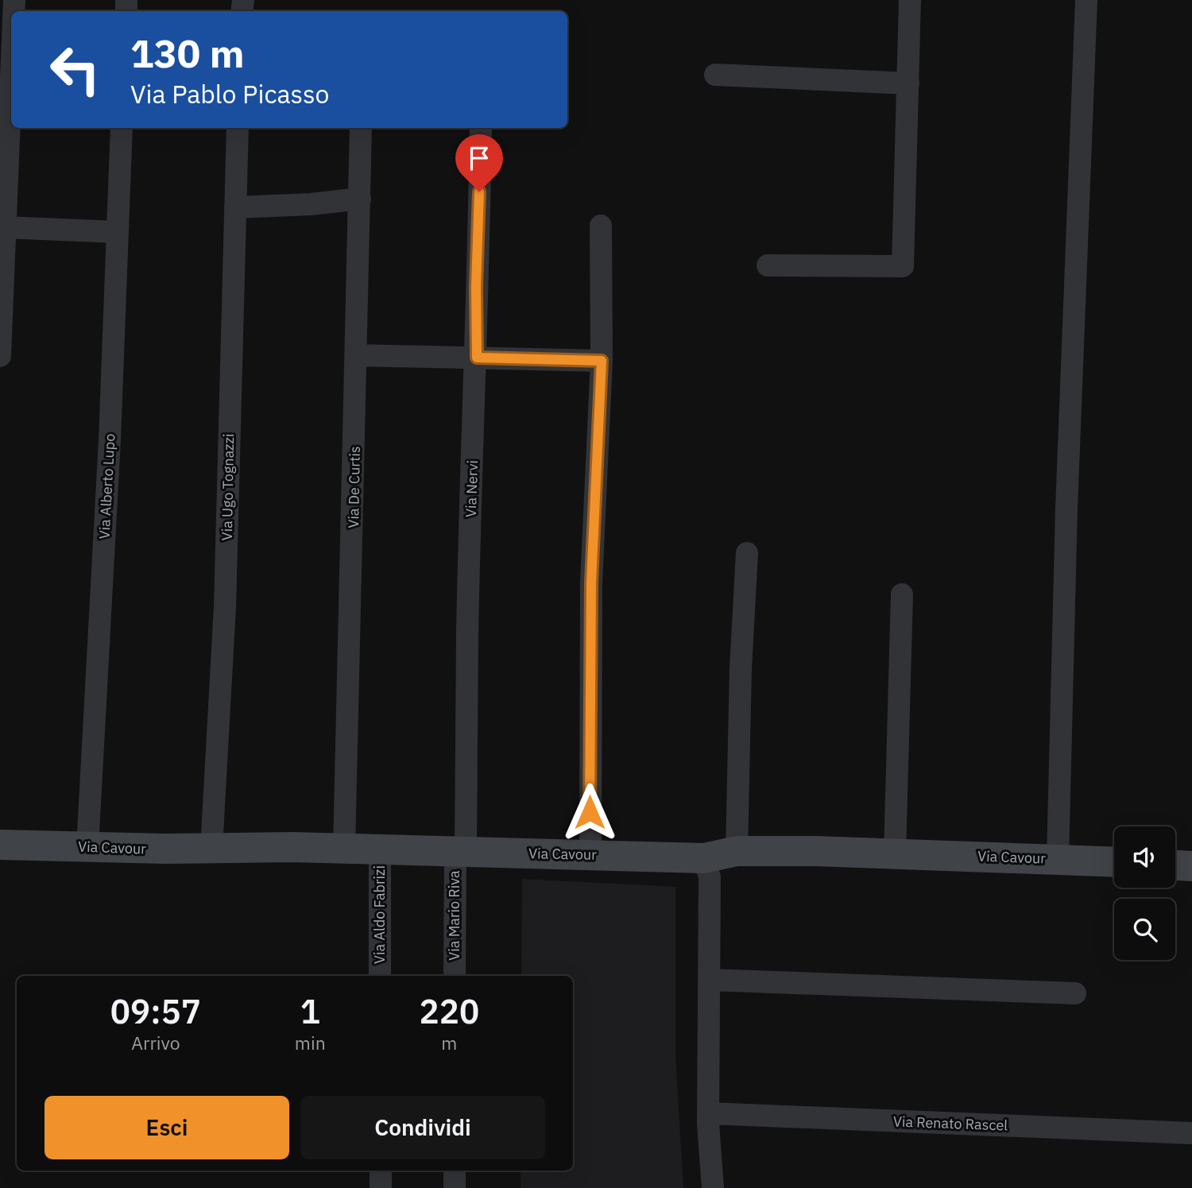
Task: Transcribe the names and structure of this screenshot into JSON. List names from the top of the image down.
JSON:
{
  "streets": {
    "street": [
      "Via Alberto Lupo",
      "Via Ugo Tognazzi",
      "Via De Curtis",
      "Via Nervi",
      "Via Cavour",
      "Via Aldo Fabrizi",
      "Via Mario Riva",
      "Via Renato Rascel"
    ]
  },
  "crossings": [
    ["Via Alberto Lupo", "Via Cavour"],
    ["Via Ugo Tognazzi", "Via Cavour"],
    ["Via De Curtis", "Via Cavour"],
    ["Via Nervi", "Via Cavour"],
    ["Via Nervi", "Via Mario Riva"],
    ["Via Cavour", "Via Aldo Fabrizi"],
    ["Via Cavour", "Via Mario Riva"]
  ],
  "page": {
    "turn": ["130 m", "Via Pablo Picasso"],
    "eta": [
      "09:57",
      "Arrivo",
      "1",
      "min",
      "220",
      "m"
    ],
    "buttons": ["Esci", "Condividi"]
  }
}
